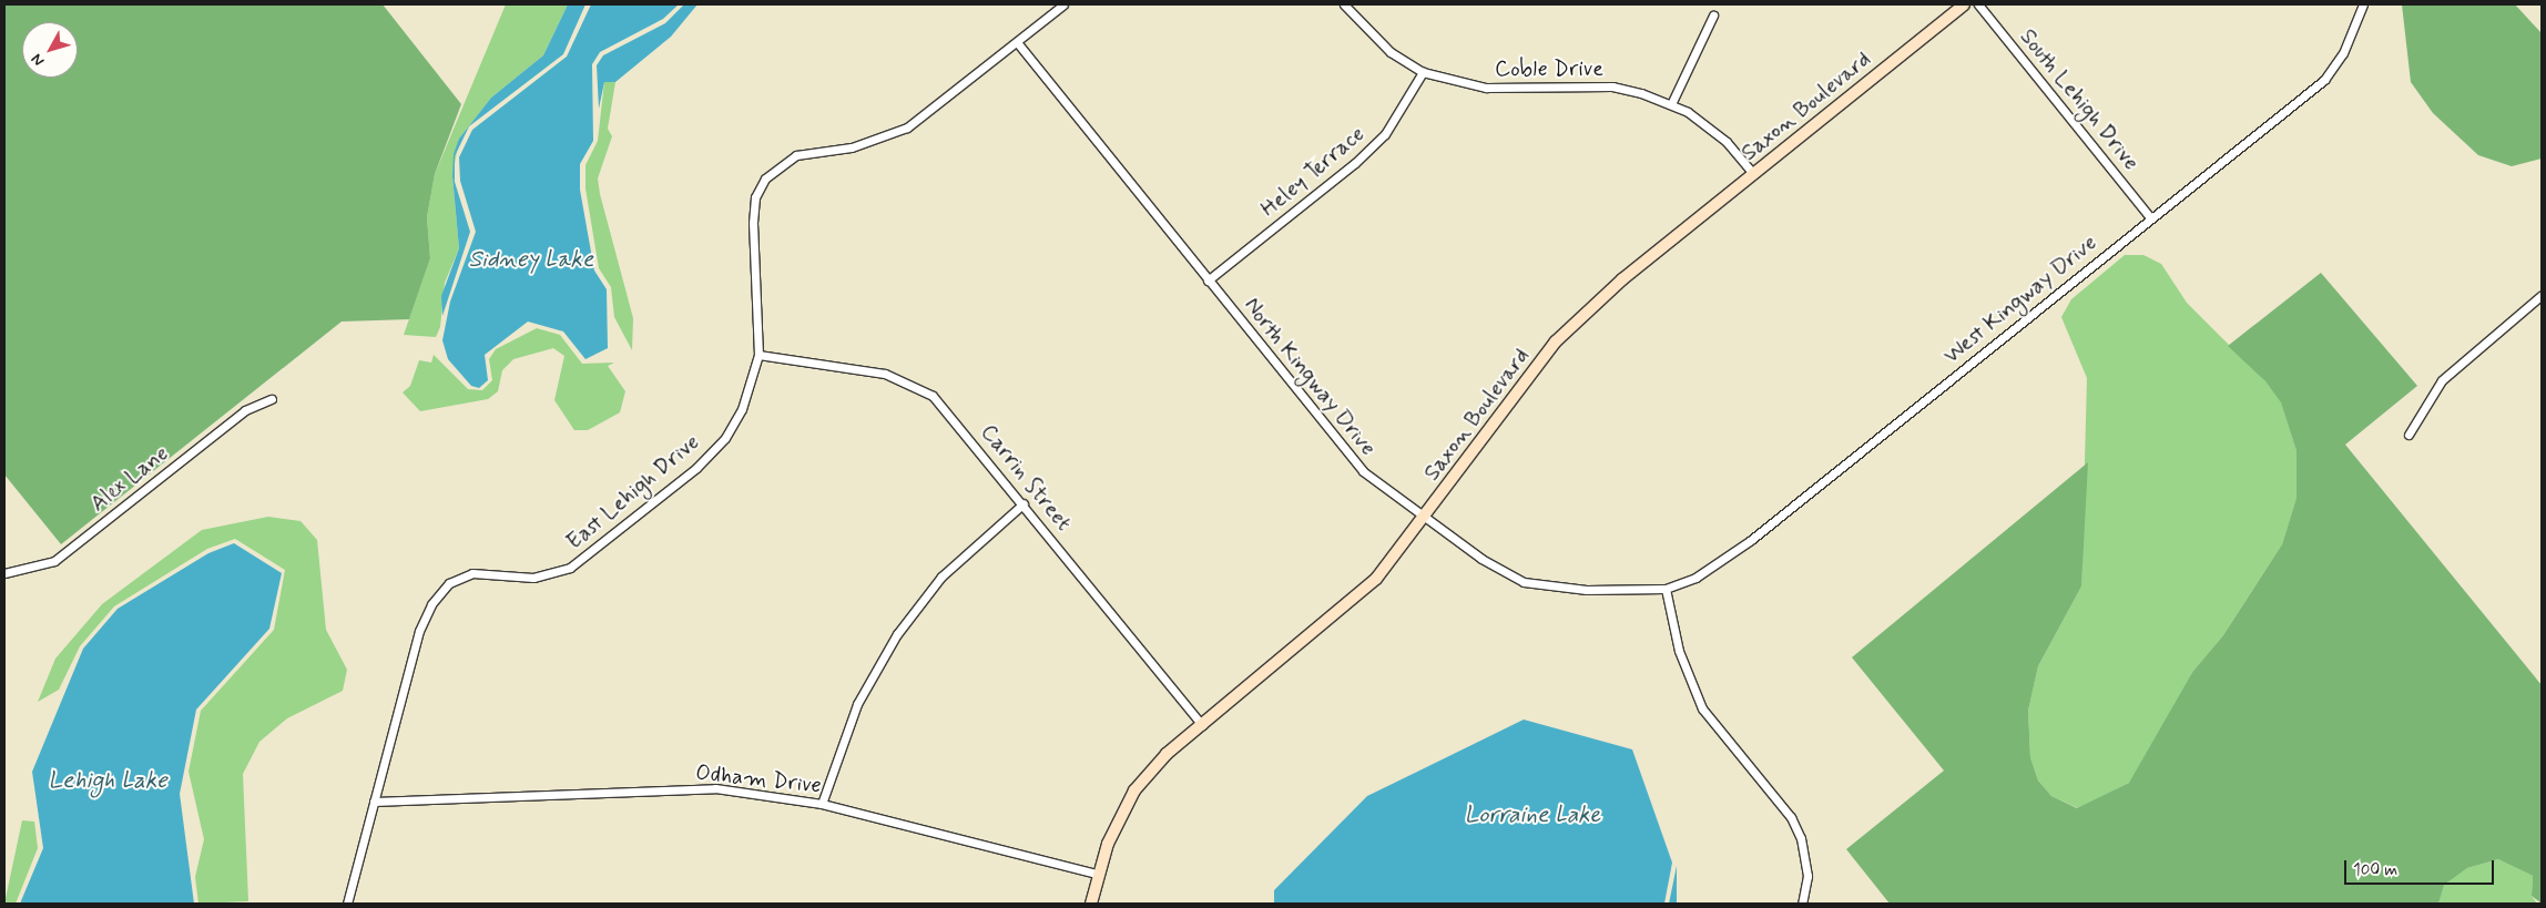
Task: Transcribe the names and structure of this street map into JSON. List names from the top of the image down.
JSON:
{
  "streets": {
    "main road": ["Saxon Boulevard"],
    "street": [
      "Coble Drive",
      "South Lehigh Drive",
      "Heley Terrace",
      "West Kingway Drive",
      "North Kingway Drive",
      "Carrin Street",
      "Alex Lane",
      "East Lehigh Drive",
      "Odham Drive"
    ]
  },
  "crossings": [
    ["Coble Drive", "Saxon Boulevard"],
    ["Coble Drive", "Heley Terrace"],
    ["South Lehigh Drive", "West Kingway Drive"],
    ["Saxon Boulevard", "North Kingway Drive"],
    ["Saxon Boulevard", "Carrin Street"],
    ["Saxon Boulevard", "Odham Drive"],
    ["Heley Terrace", "North Kingway Drive"],
    ["West Kingway Drive", "North Kingway Drive"],
    ["North Kingway Drive", "East Lehigh Drive"],
    ["Carrin Street", "East Lehigh Drive"],
    ["East Lehigh Drive", "Odham Drive"]
  ],
  "water": ["Sidney Lake", "Lehigh Lake", "Lorraine Lake"],
  "scale_bar": "100 m",
  "north": "bottom left"
}
